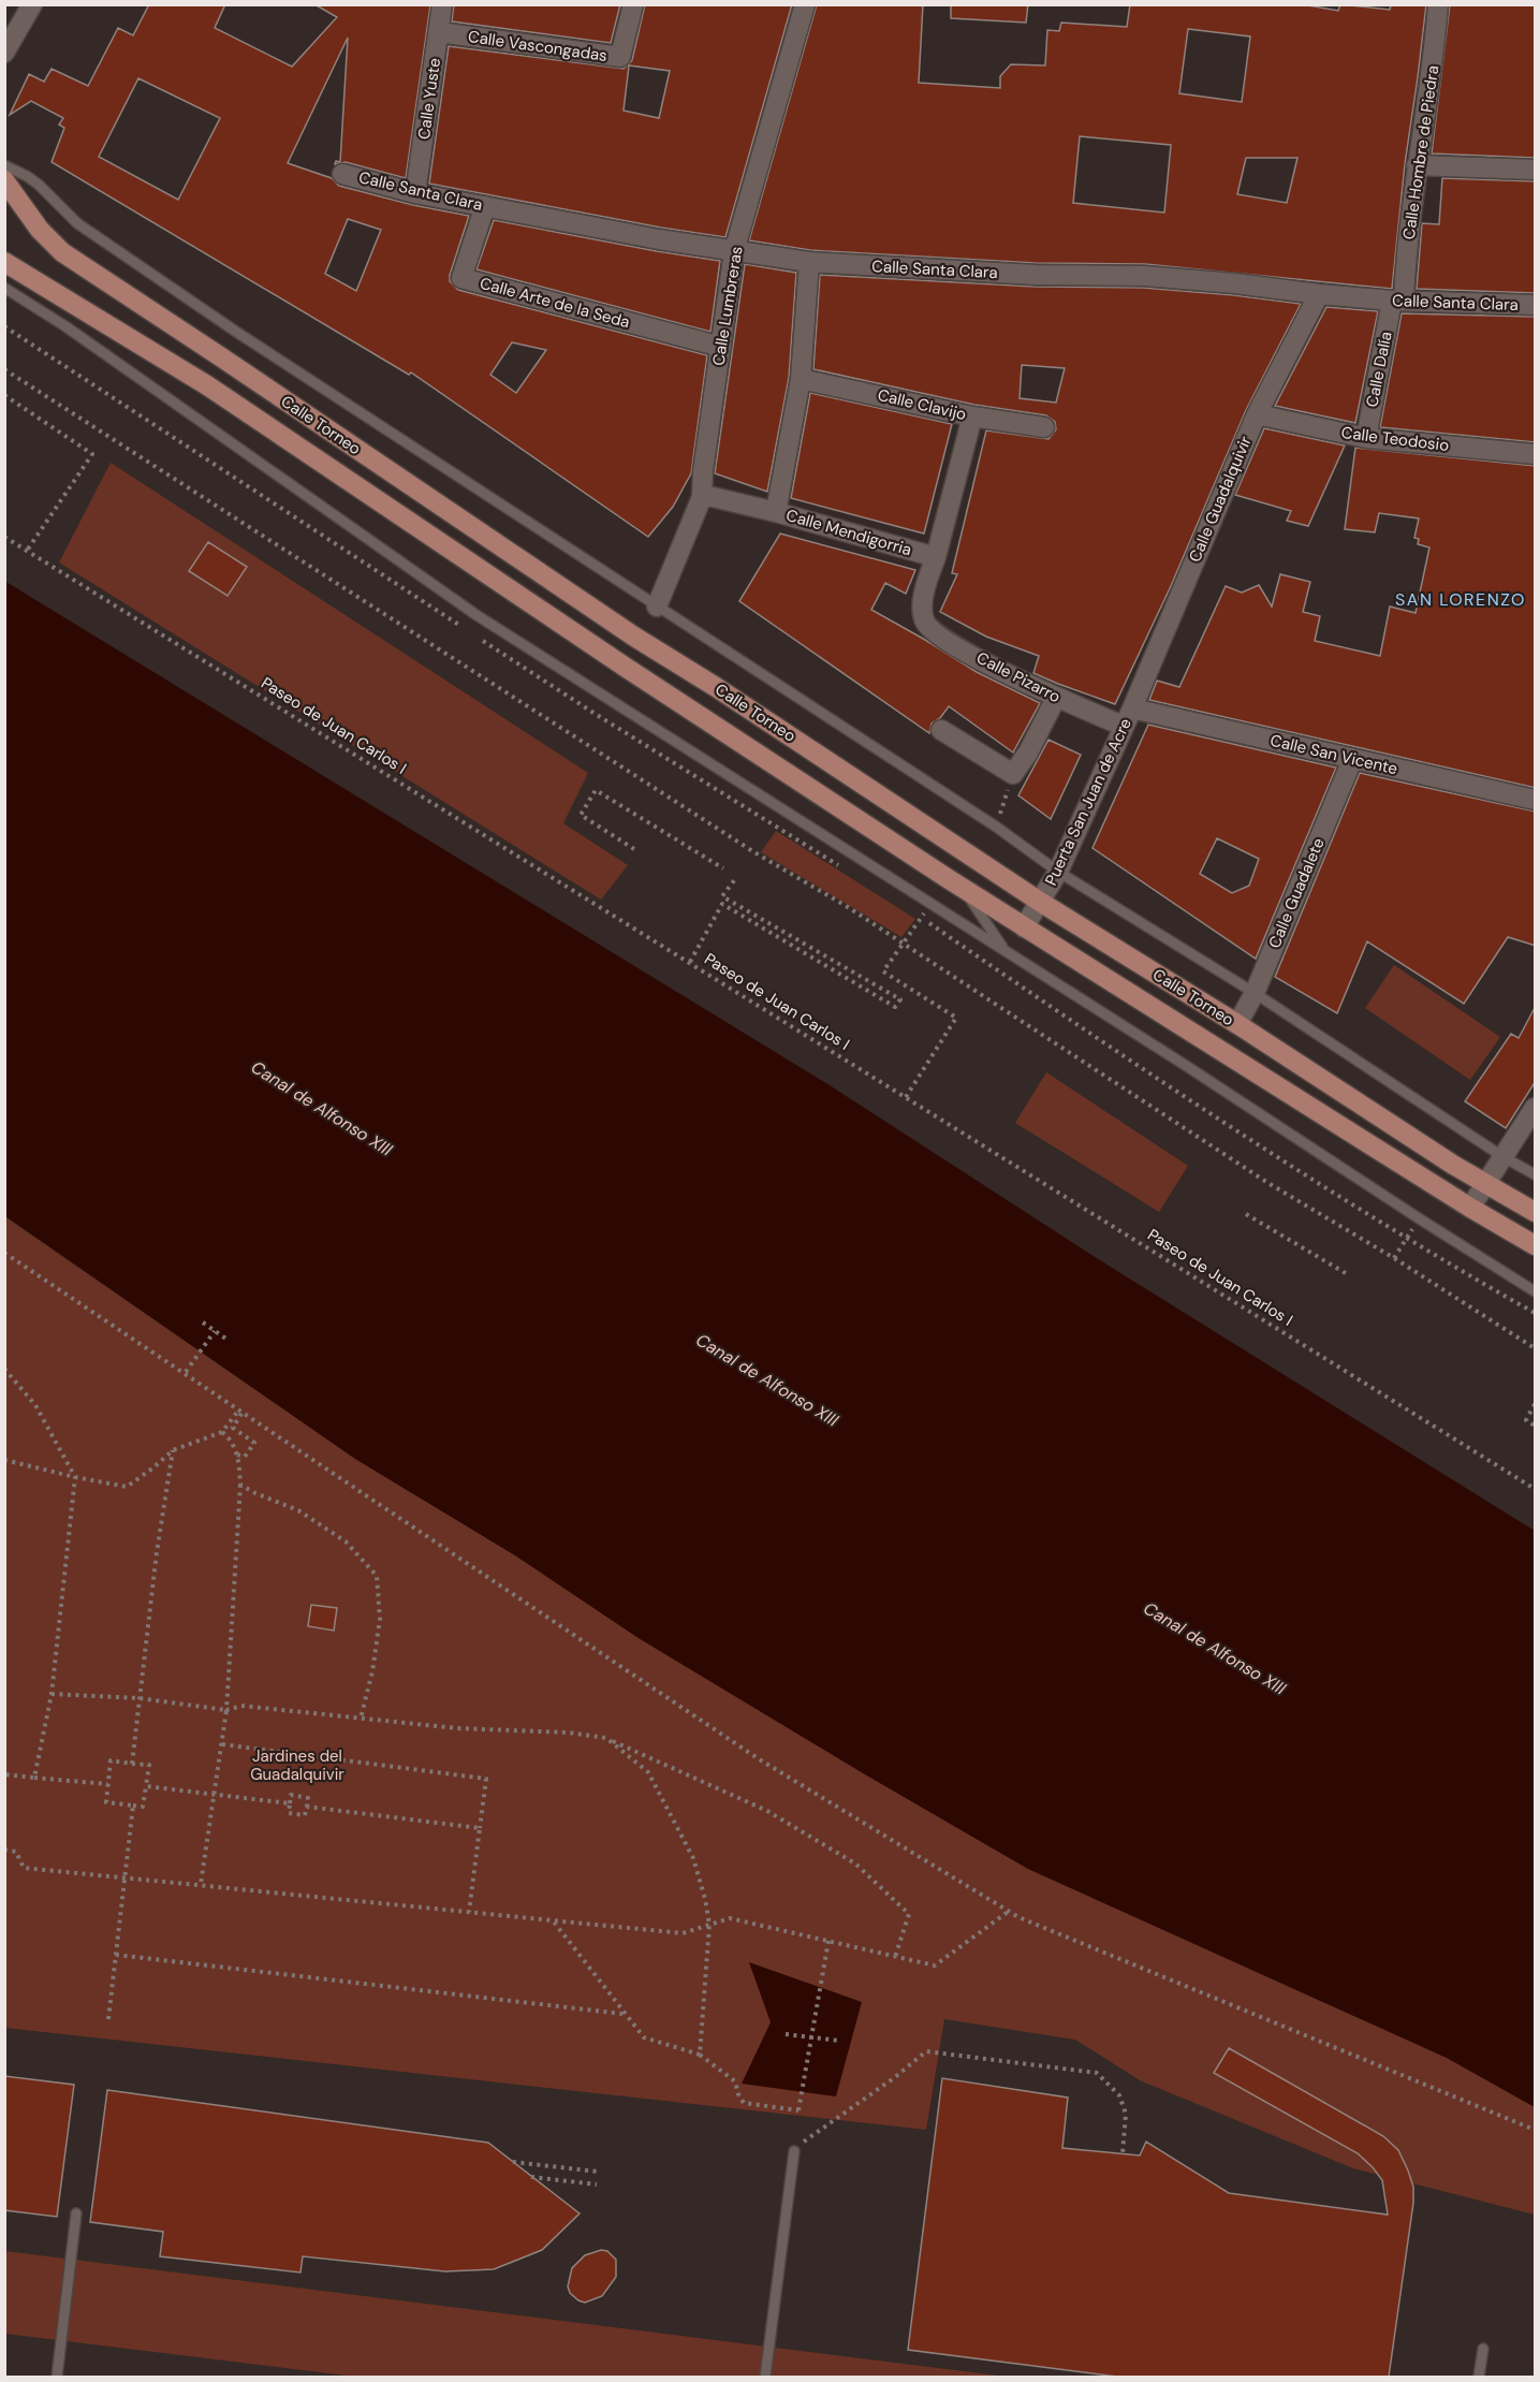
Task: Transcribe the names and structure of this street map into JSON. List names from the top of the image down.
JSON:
{
  "streets": {
    "main road": ["Calle Torneo"],
    "street": [
      "Calle Vascongadas",
      "Calle Yuste",
      "Calle Hombre de Piedra",
      "Calle Santa Clara",
      "Calle Arte de la Seda",
      "Calle Lumbreras",
      "Calle Dalía",
      "Calle Clavijo",
      "Calle Teodosio",
      "Calle Guadalquivir",
      "Calle Mendigorria",
      "Calle Pizarro",
      "Calle San Vicente",
      "Puerta San Juan de Acre",
      "Calle Guadalete"
    ],
    "path": ["Paseo de Juan Carlos I"]
  },
  "crossings": [
    ["Calle Vascongadas", "Calle Yuste"],
    ["Calle Yuste", "Calle Santa Clara"],
    ["Calle Hombre de Piedra", "Calle Santa Clara"],
    ["Calle Hombre de Piedra", "Calle Dalía"],
    ["Calle Santa Clara", "Calle Arte de la Seda"],
    ["Calle Santa Clara", "Calle Lumbreras"],
    ["Calle Santa Clara", "Calle Dalía"],
    ["Calle Santa Clara", "Calle Guadalquivir"],
    ["Calle Arte de la Seda", "Calle Lumbreras"],
    ["Calle Lumbreras", "Calle Mendigorria"],
    ["Calle Dalía", "Calle Teodosio"],
    ["Calle Torneo", "Puerta San Juan de Acre"],
    ["Calle Torneo", "Calle Guadalete"],
    ["Calle Teodosio", "Calle Guadalquivir"],
    ["Calle Guadalquivir", "Calle San Vicente"],
    ["Calle Guadalquivir", "Puerta San Juan de Acre"],
    ["Calle Mendigorria", "Calle Pizarro"],
    ["Calle Pizarro", "Puerta San Juan de Acre"],
    ["Calle San Vicente", "Puerta San Juan de Acre"],
    ["Calle San Vicente", "Calle Guadalete"]
  ],
  "districts": ["SAN LORENZO"],
  "water": ["Canal de Alfonso XIII"],
  "parks": ["Jardines del Guadalquivir"]
}
